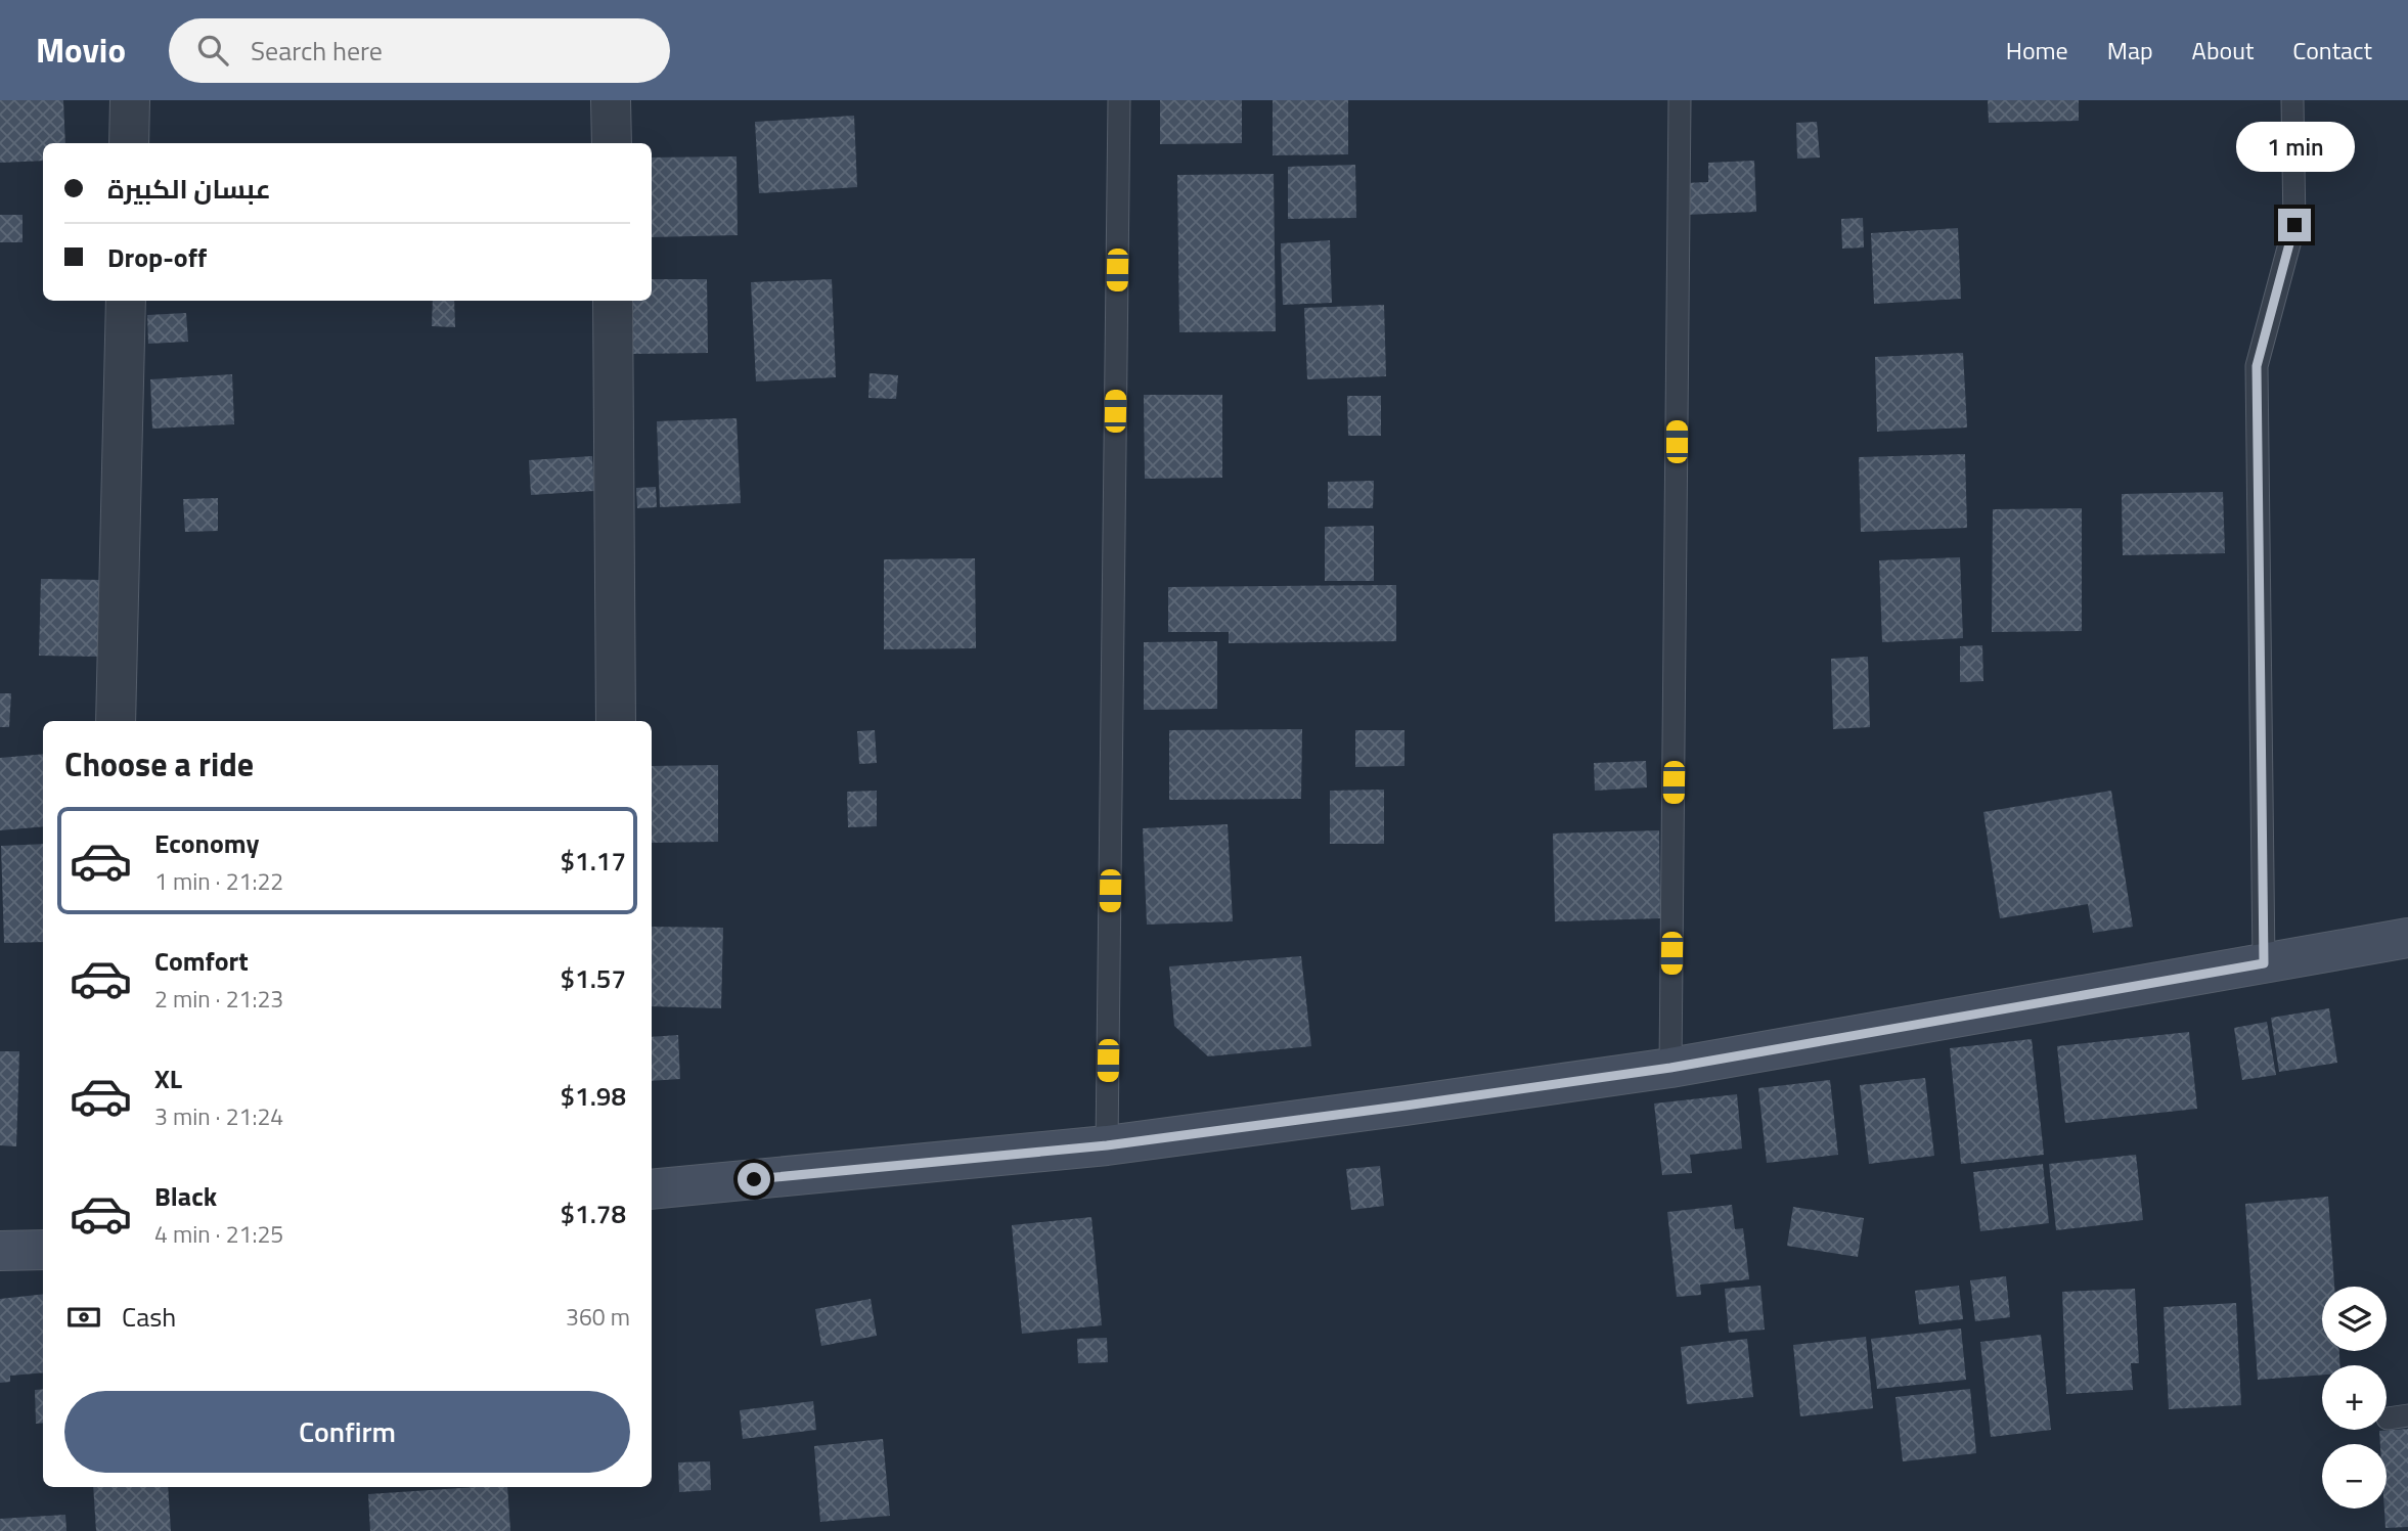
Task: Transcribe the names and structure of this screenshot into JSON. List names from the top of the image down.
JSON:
{
  "page": {
    "header": "Movio",
    "search": "Search here",
    "nav": [
      "Home",
      "Map",
      "About",
      "Contact"
    ],
    "bubble": "1 min",
    "banner": ["عبسان الكبيرة", "Drop-off"],
    "heading": "Choose a ride",
    "list": [
      {
        "name": "Economy",
        "note": "1 min · 21:22",
        "value": "$1.17"
      },
      {
        "name": "Comfort",
        "note": "2 min · 21:23",
        "value": "$1.57"
      },
      {
        "name": "XL",
        "note": "3 min · 21:24",
        "value": "$1.98"
      },
      {
        "name": "Black",
        "note": "4 min · 21:25",
        "value": "$1.78"
      }
    ],
    "pay": ["Cash", "360 m"],
    "map_buttons": ["+", "−"],
    "buttons": "Confirm"
  }
}
